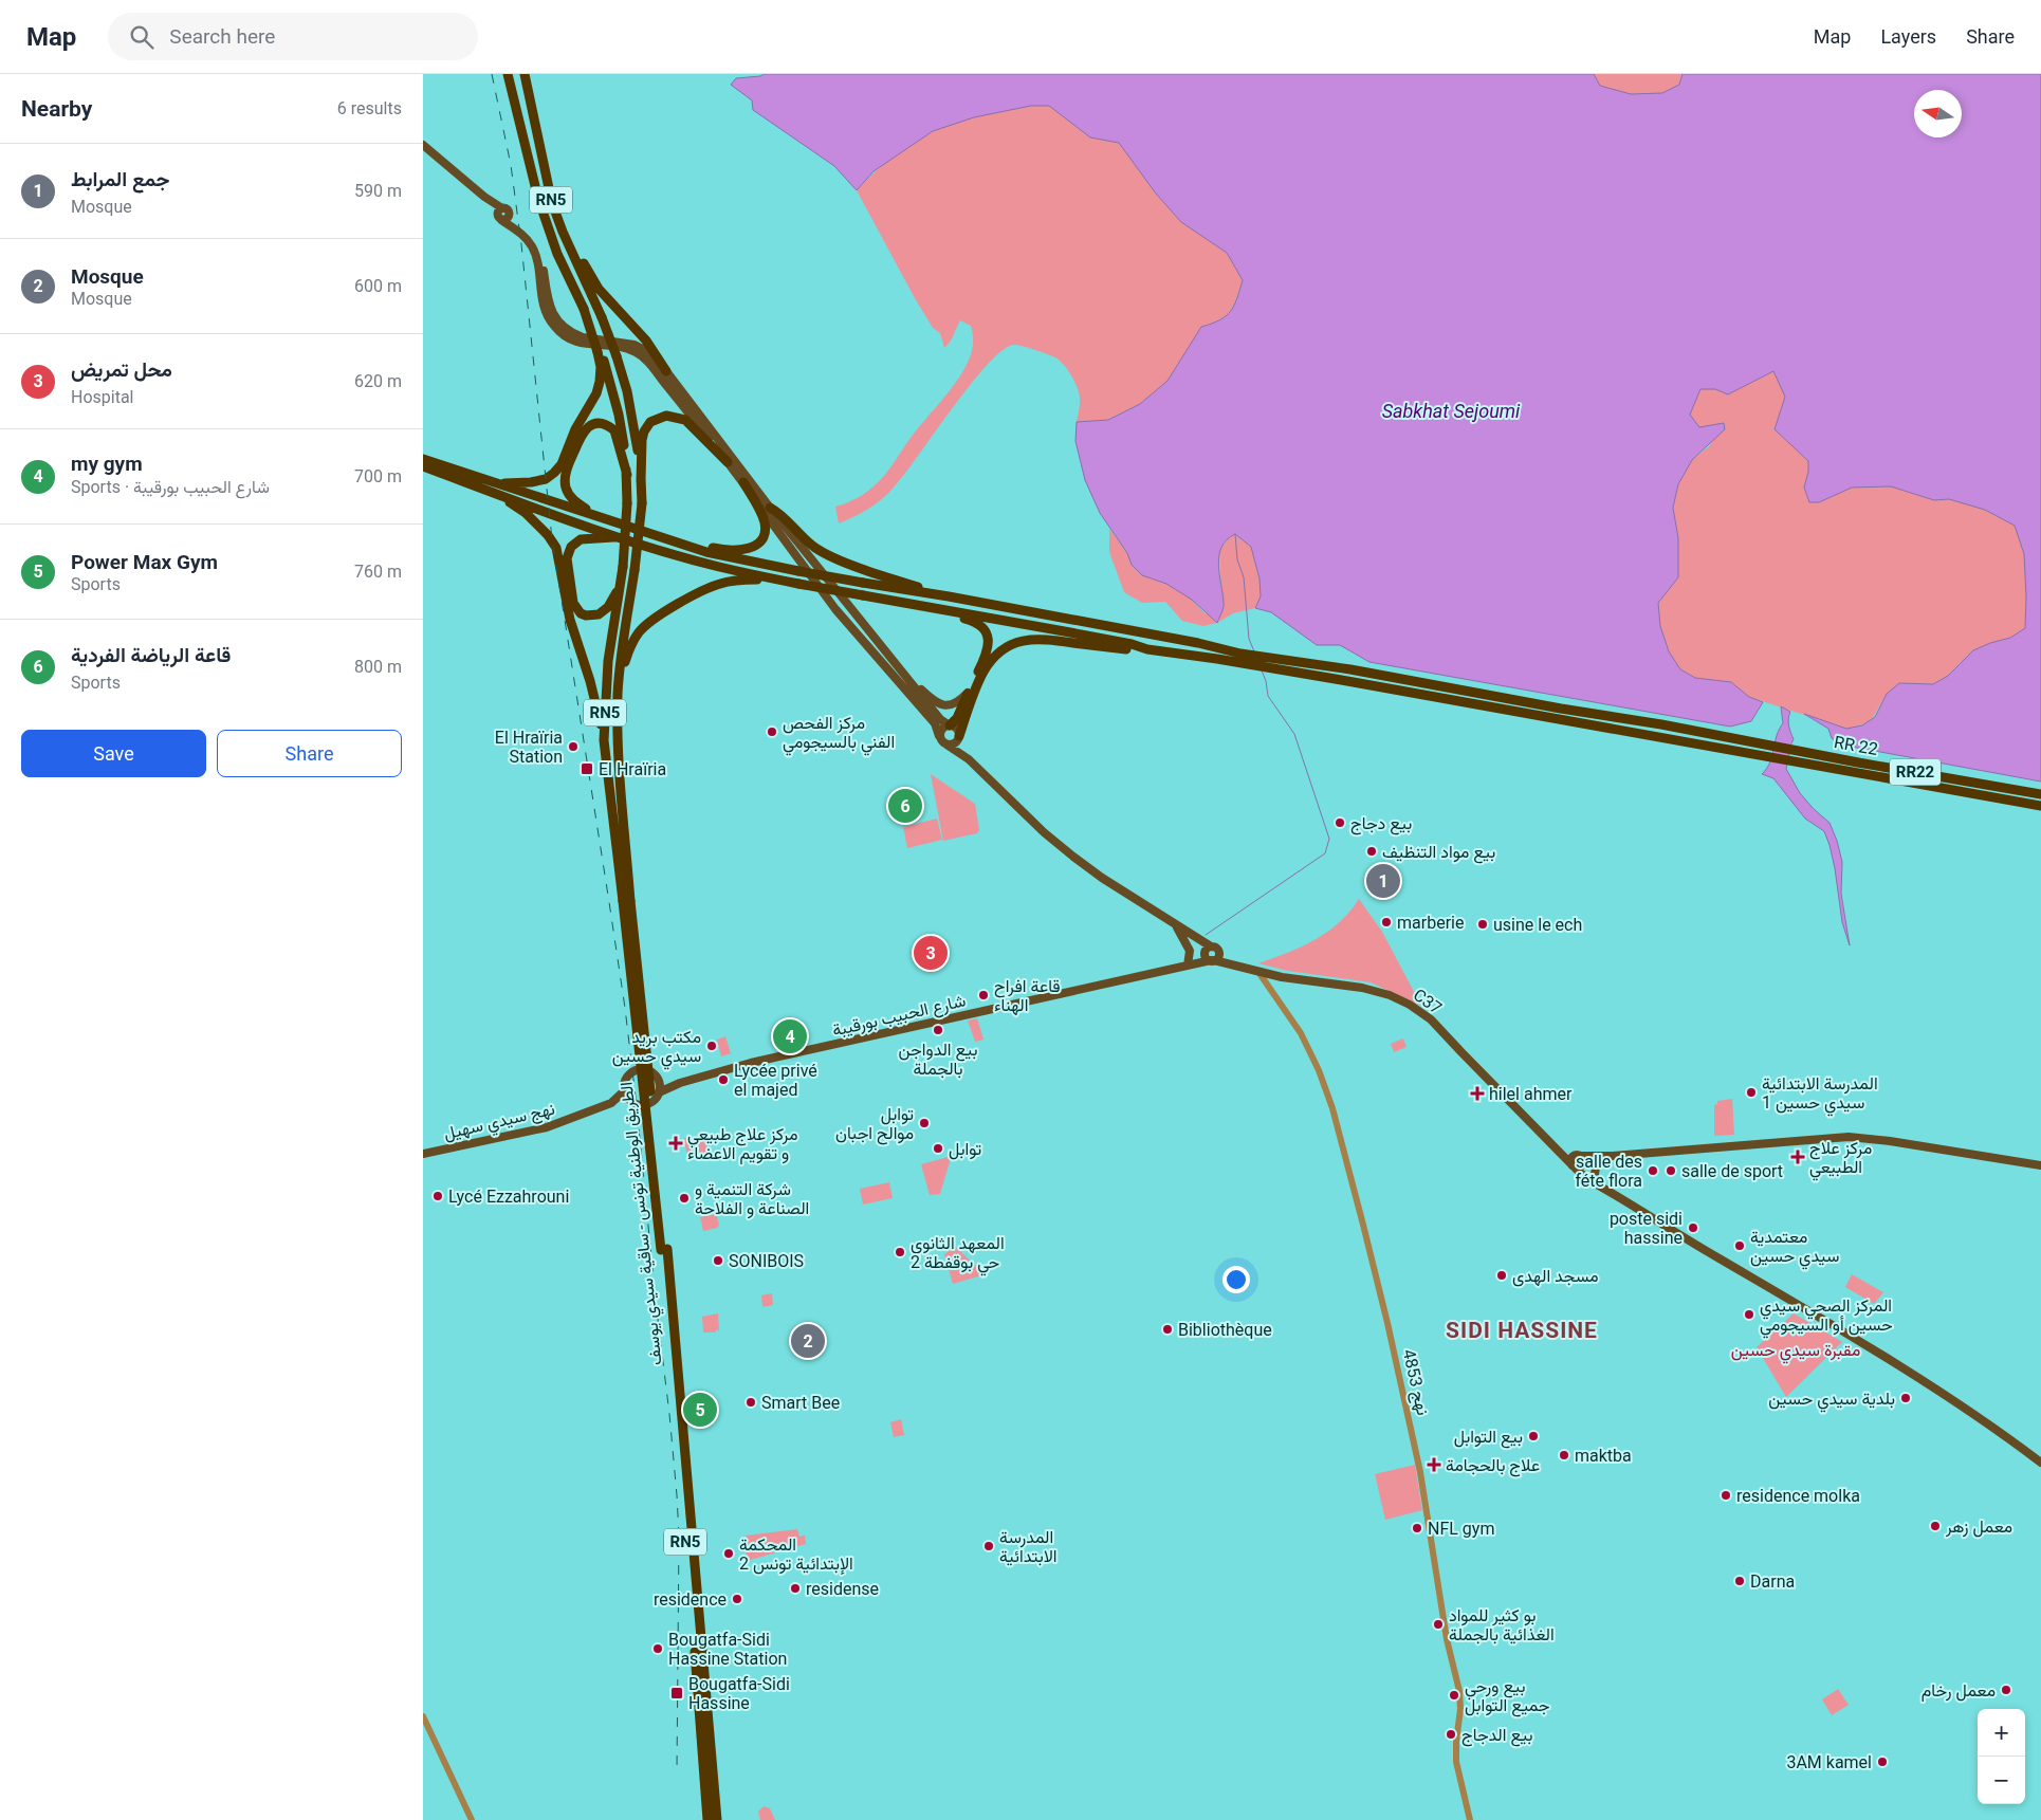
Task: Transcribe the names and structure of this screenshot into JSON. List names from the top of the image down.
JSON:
{
  "streets": {
    "highway": [
      "RN5",
      "RR 22",
      "RR22",
      "الطريق الوطنية تونس - ساقية سيدي يوسف"
    ],
    "main road": ["C37", "شارع الحبيب بورقيبة", "نهج سيدي سهيل"],
    "street": ["نهج 4853"]
  },
  "crossings": [
    ["C37", "نهج 4853"],
    ["شارع الحبيب بورقيبة", "نهج سيدي سهيل"]
  ],
  "districts": ["SIDI HASSINE"],
  "water": ["Sabkhat Sejoumi"],
  "parks": ["مقبرة سيدي حسين"],
  "places": {
    "other": [
      "مركز الفحص الفني بالسيجومي",
      "El Hraïria Station",
      "بيع دجاج",
      "بيع مواد التنظيف",
      "marberie",
      "usine le ech",
      "قاعة افراح الهناء",
      "بيع الدواجن بالجملة",
      "مكتب بريد سيدي حسين",
      "Lycée privé el majed",
      "المدرسة الابتدائية سيدي حسين 1",
      "توابل موالح اجبان",
      "توابل",
      "salle des féte flora",
      "salle de sport",
      "Lycé Ezzahrouni",
      "شركة التنمية و الصناعة و الفلاحة",
      "poste sidi hassine",
      "معتمدية سيدي حسين",
      "المعهد الثانوي حي بوقفطة 2",
      "SONIBOIS",
      "مسجد الهدى",
      "المركز الصحي سيدي حسين أو السيجومي",
      "Bibliothèque",
      "بلدية سيدي حسين",
      "Smart Bee",
      "بيع التوابل",
      "maktba",
      "residence molka",
      "معمل زهر",
      "NFL gym",
      "المدرسة الابتدائية",
      "المحكمة الإبتدائية تونس 2",
      "Darna",
      "residense",
      "residence",
      "بو كثير للمواد الغذائية بالجملة",
      "Bougatfa-Sidi Hassine Station",
      "معمل رخام",
      "بيع ورحي جميع التوابل",
      "بيع الدجاج",
      "3AM kamel"
    ],
    "transit": ["El Hraïria", "Bougatfa-Sidi Hassine"],
    "health": [
      "hilel ahmer",
      "مركز علاج طبيعي و تقويم الاعضاء",
      "مركز علاج الطبيعي",
      "علاج بالحجامة"
    ]
  },
  "north": "left",
  "page": {
    "header": "Map",
    "search": "Search here",
    "nav": ["Map", "Layers", "Share"],
    "heading": ["Nearby", "6 results"],
    "list": [
      {
        "mark": "1",
        "name": "جمع المرابط",
        "note": "Mosque",
        "value": "590 m"
      },
      {
        "mark": "2",
        "name": "Mosque",
        "note": "Mosque",
        "value": "600 m"
      },
      {
        "mark": "3",
        "name": "محل تمريض",
        "note": "Hospital",
        "value": "620 m"
      },
      {
        "mark": "4",
        "name": "my gym",
        "note": "Sports · شارع الحبيب بورقيبة",
        "value": "700 m"
      },
      {
        "mark": "5",
        "name": "Power Max Gym",
        "note": "Sports",
        "value": "760 m"
      },
      {
        "mark": "6",
        "name": "قاعة الرياضة الفردية",
        "note": "Sports",
        "value": "800 m"
      }
    ],
    "buttons": ["Save", "Share"],
    "pins": [
      "6",
      "1",
      "3",
      "4",
      "2",
      "5"
    ],
    "map_buttons": ["+", "−"]
  }
}
